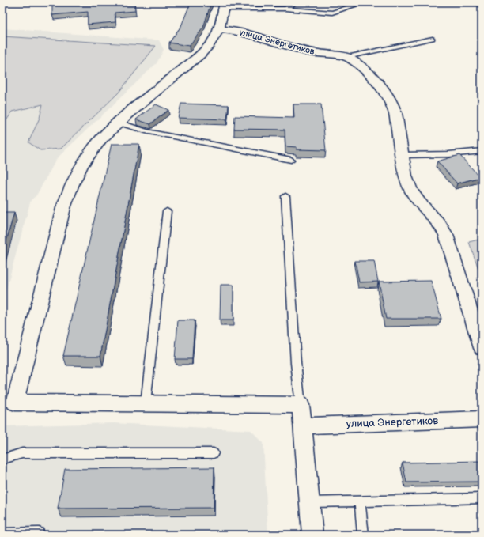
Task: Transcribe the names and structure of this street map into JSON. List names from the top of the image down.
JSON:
{
  "streets": {
    "street": ["улица Энергетиков"]
  }
}
